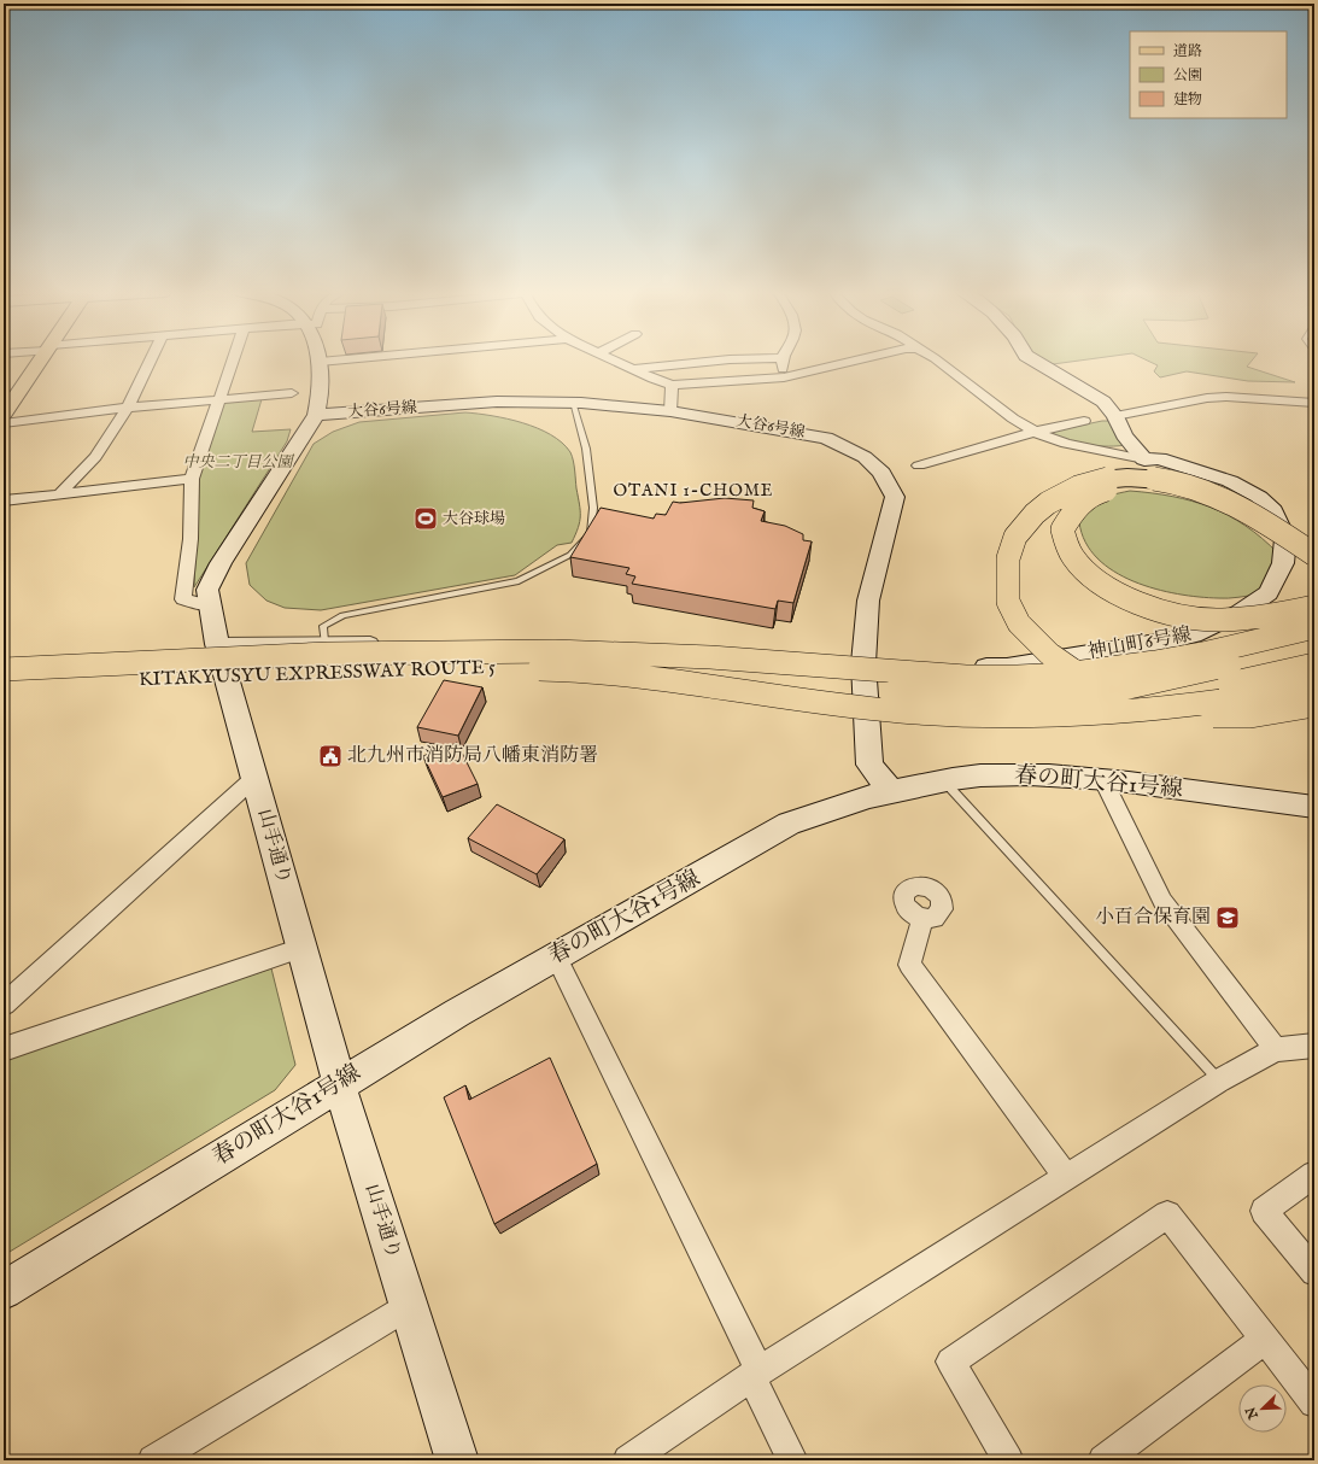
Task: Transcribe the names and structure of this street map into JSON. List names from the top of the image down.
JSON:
{
  "streets": {
    "main road": ["KITAKYUSYU EXPRESSWAY ROUTE 5"],
    "street": [
      "大谷6号線",
      "神山町6号線",
      "春の町大谷1号線",
      "山手通り"
    ]
  },
  "crossings": [
    ["大谷6号線", "神山町6号線"],
    ["大谷6号線", "春の町大谷1号線"],
    ["大谷6号線", "山手通り"],
    ["春の町大谷1号線", "山手通り"]
  ],
  "districts": ["OTANI 1-CHOME"],
  "parks": ["中央二丁目公園"],
  "places": {
    "sports": ["大谷球場"],
    "public building": ["北九州市消防局八幡東消防署"],
    "school or university": ["小百合保育園"]
  },
  "legend": ["道路", "公園", "建物"],
  "north": "bottom left"
}
